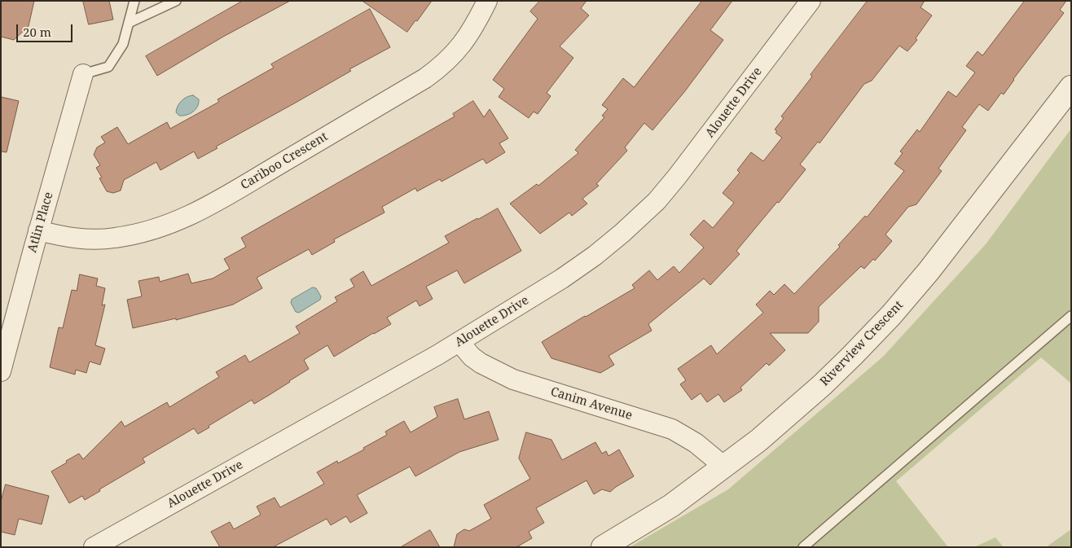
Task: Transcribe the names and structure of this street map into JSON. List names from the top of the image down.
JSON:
{
  "streets": {
    "street": [
      "Alouette Drive",
      "Cariboo Crescent",
      "Atlin Place",
      "Riverview Crescent",
      "Canim Avenue"
    ]
  },
  "crossings": [
    ["Alouette Drive", "Canim Avenue"],
    ["Cariboo Crescent", "Atlin Place"],
    ["Riverview Crescent", "Canim Avenue"]
  ],
  "scale_bar": "20 m"
}
